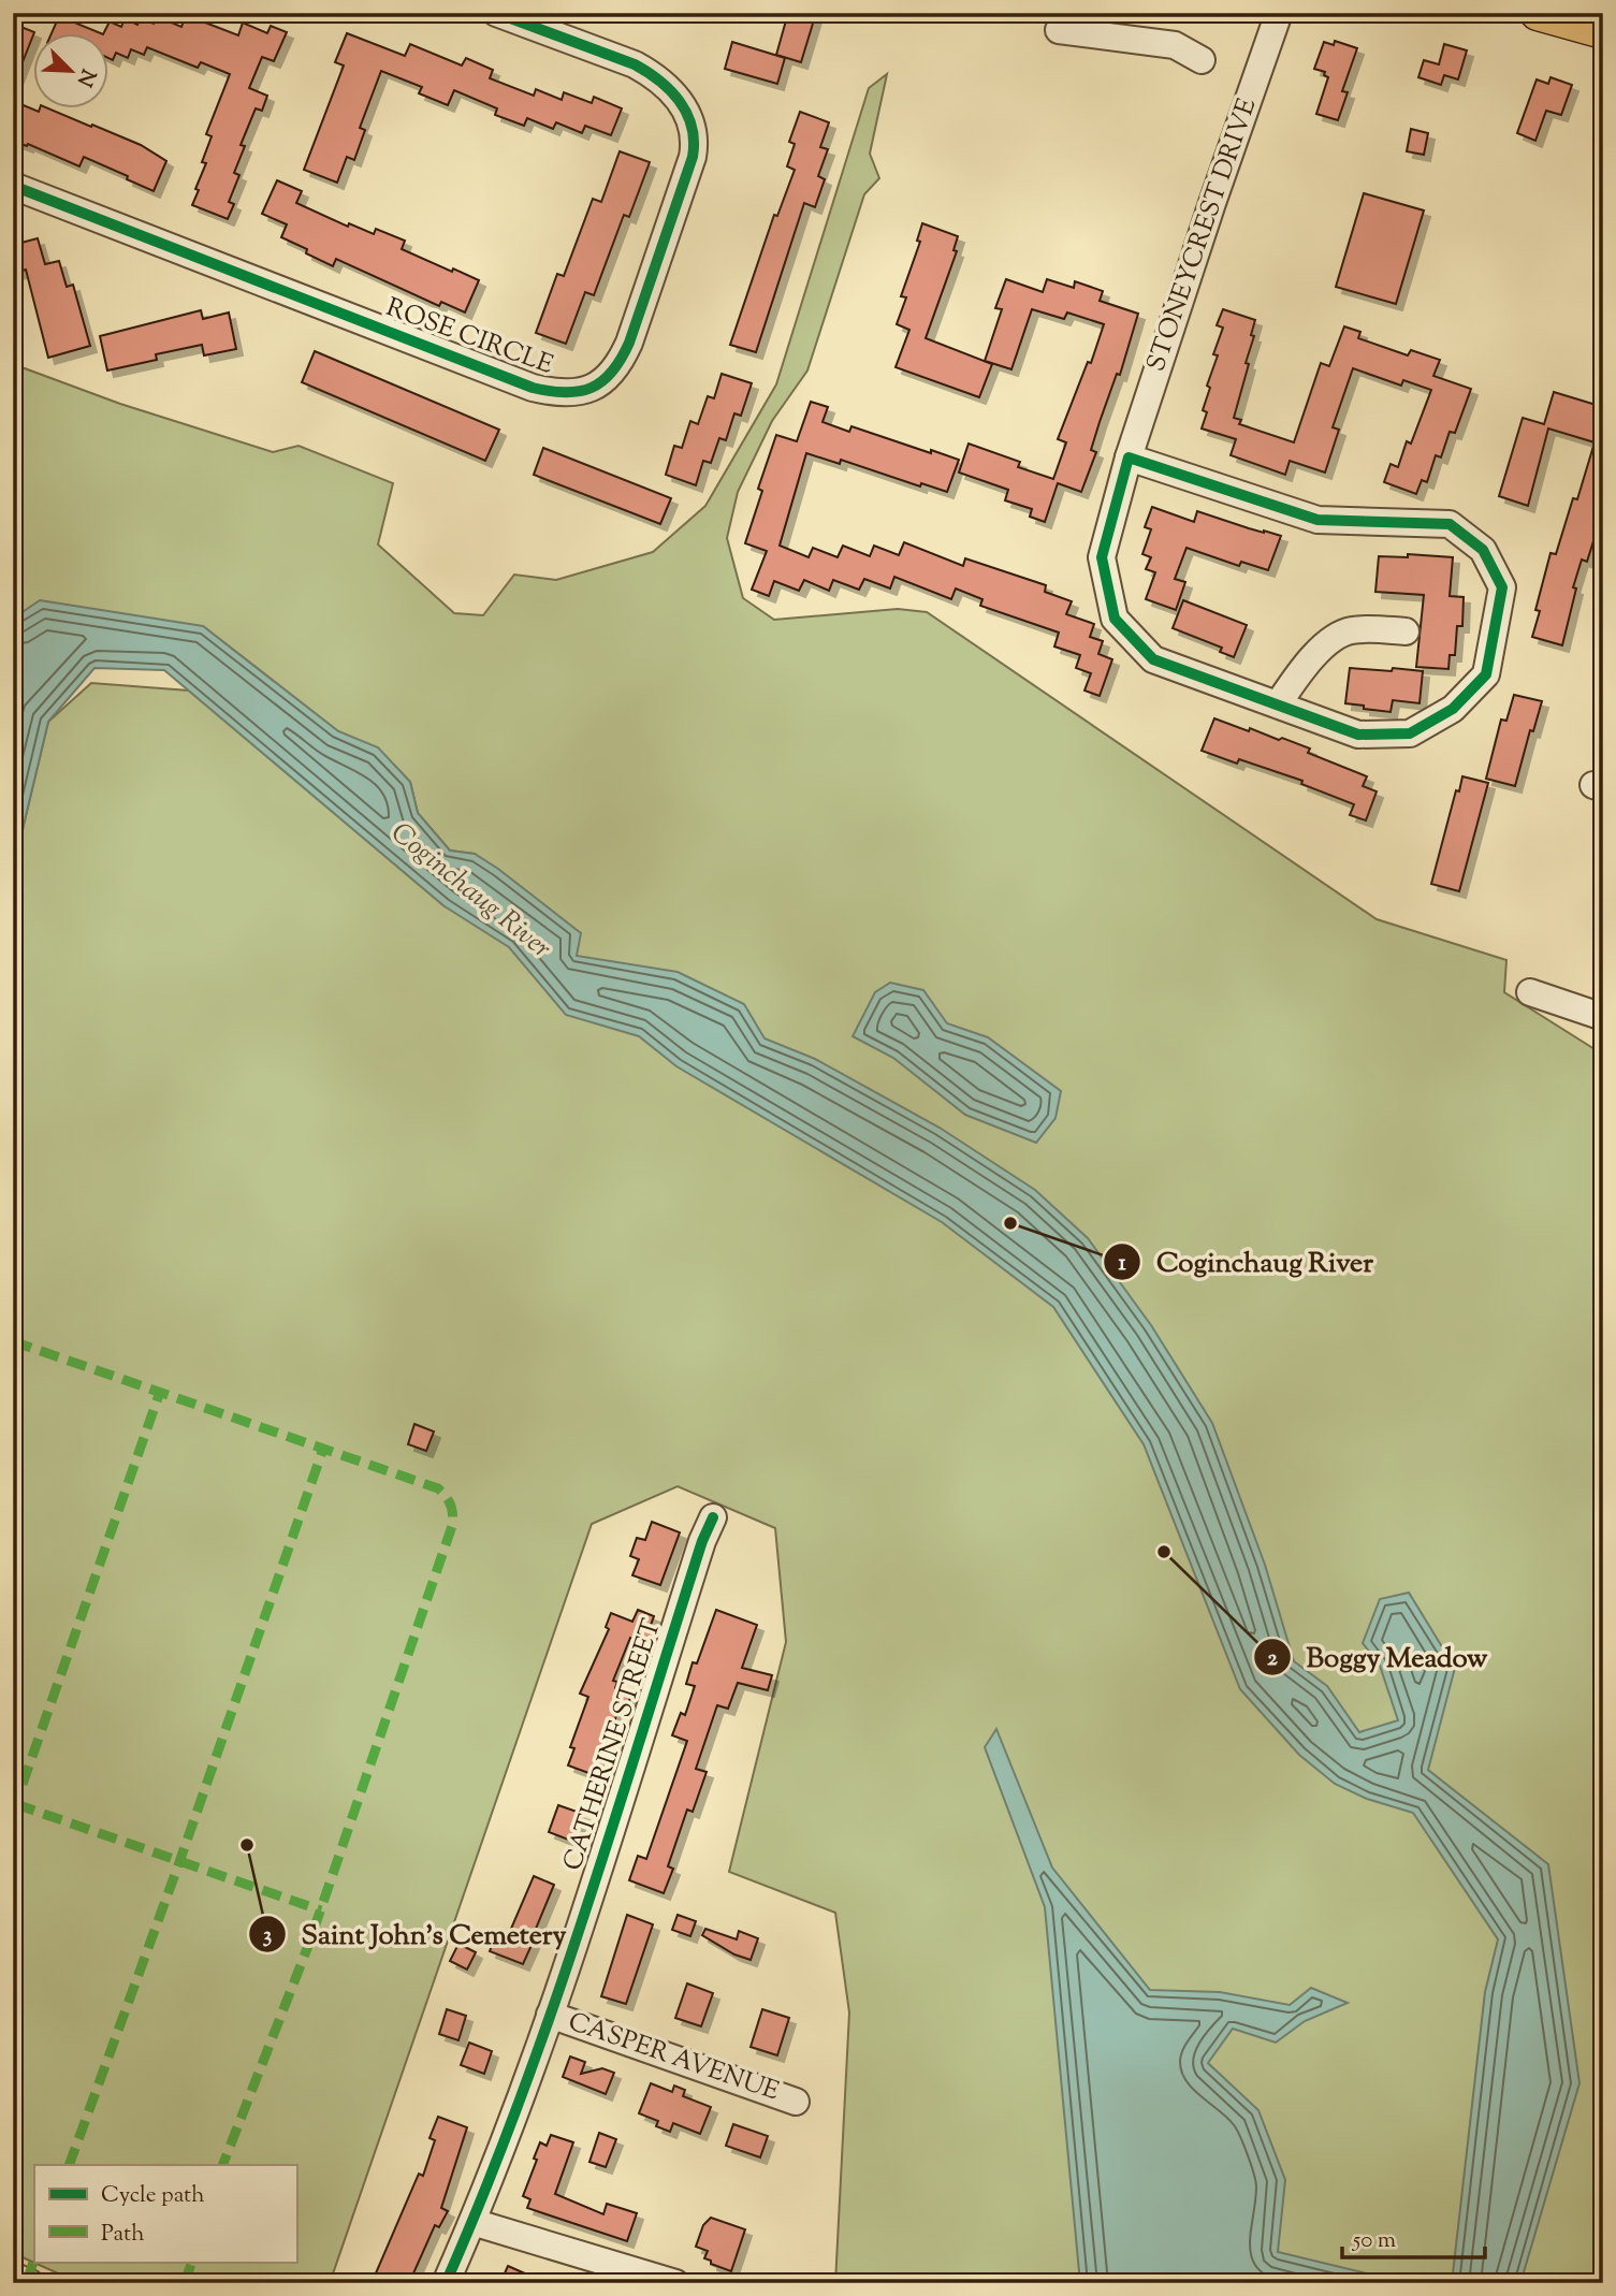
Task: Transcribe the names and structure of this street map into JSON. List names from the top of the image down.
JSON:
{
  "streets": {
    "street": [
      "STONEYCREST DRIVE",
      "ROSE CIRCLE",
      "CATHERINE STREET",
      "CASPER AVENUE"
    ]
  },
  "crossings": [
    ["CATHERINE STREET", "CASPER AVENUE"]
  ],
  "water": ["Coginchaug River"],
  "places": ["Coginchaug River", "Boggy Meadow", "Saint John's Cemetery"],
  "legend": ["Cycle path", "Path"],
  "scale_bar": "50 m",
  "north": "bottom right"
}
